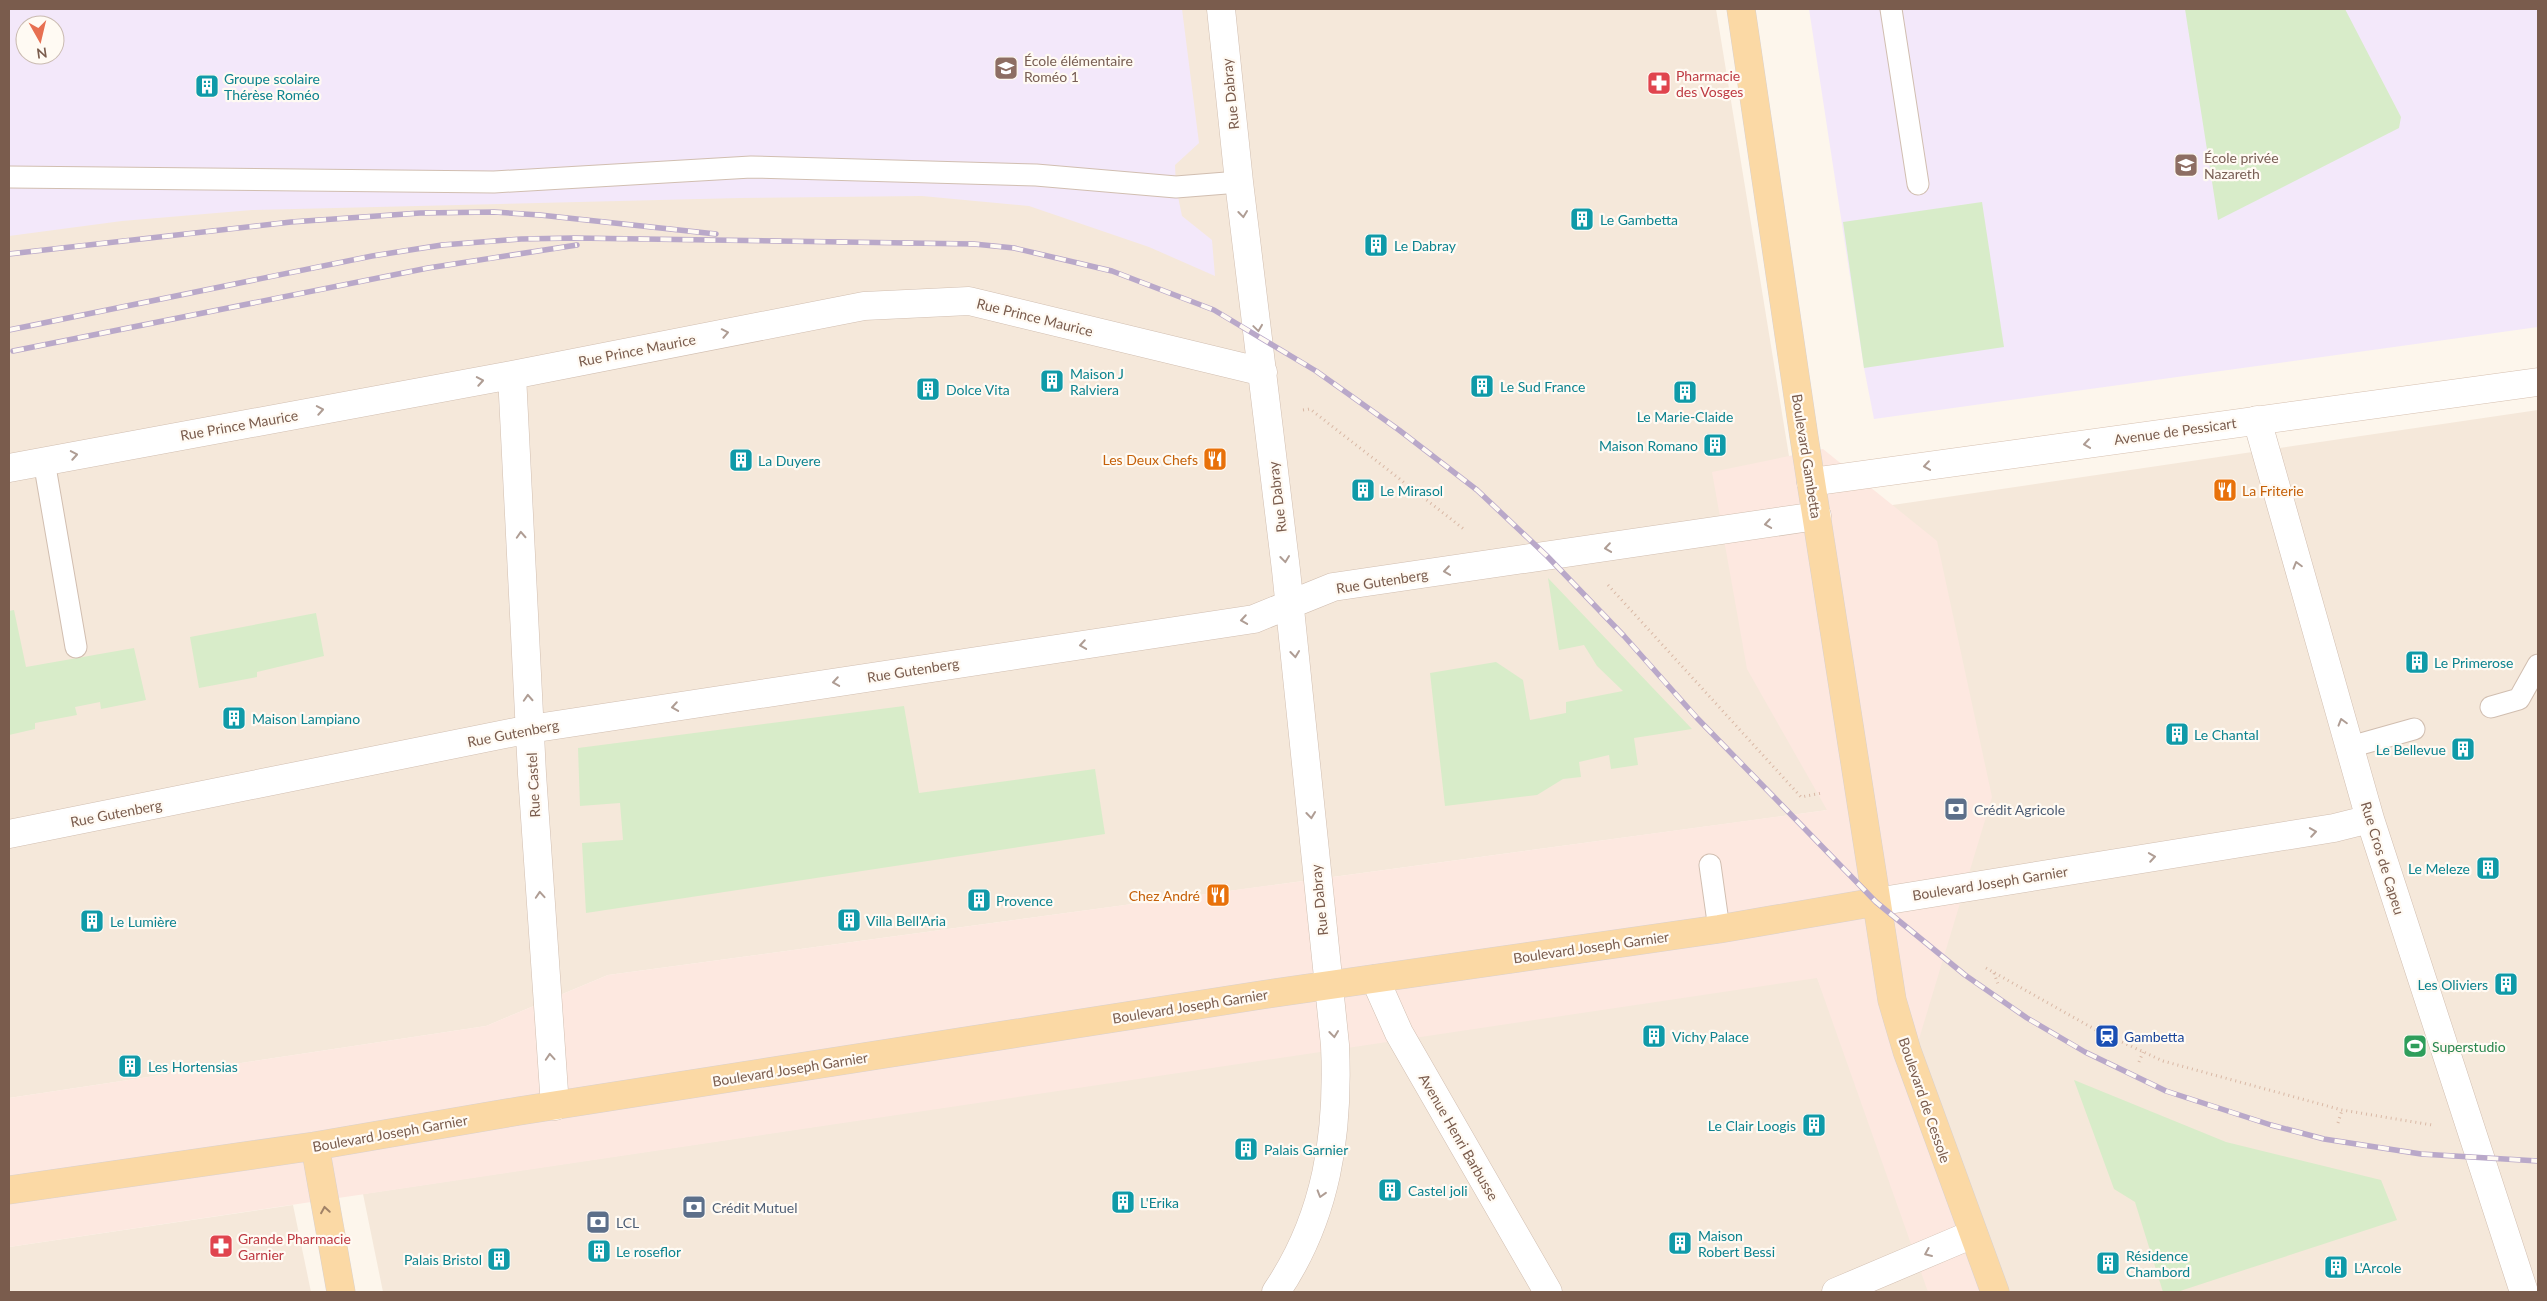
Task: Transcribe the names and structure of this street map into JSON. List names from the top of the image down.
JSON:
{
  "streets": {
    "main road": ["Boulevard Gambetta", "Boulevard Joseph Garnier", "Boulevard de Cessole"],
    "street": [
      "Rue Dabray",
      "Rue Prince Maurice",
      "Avenue de Pessicart",
      "Rue Gutenberg",
      "Rue Castel",
      "Rue Cros de Capeu",
      "Avenue Henri Barbusse"
    ]
  },
  "crossings": [
    ["Rue Dabray", "Rue Prince Maurice"],
    ["Rue Dabray", "Rue Gutenberg"],
    ["Rue Dabray", "Boulevard Joseph Garnier"],
    ["Rue Prince Maurice", "Rue Castel"],
    ["Avenue de Pessicart", "Boulevard Gambetta"],
    ["Avenue de Pessicart", "Rue Cros de Capeu"],
    ["Boulevard Gambetta", "Rue Gutenberg"],
    ["Boulevard Gambetta", "Boulevard Joseph Garnier"],
    ["Boulevard Gambetta", "Boulevard de Cessole"],
    ["Rue Gutenberg", "Rue Castel"],
    ["Rue Castel", "Boulevard Joseph Garnier"],
    ["Rue Cros de Capeu", "Boulevard Joseph Garnier"],
    ["Boulevard Joseph Garnier", "Boulevard de Cessole"],
    ["Boulevard Joseph Garnier", "Avenue Henri Barbusse"]
  ],
  "one_way": [
    "Rue Dabray",
    "Rue Prince Maurice",
    "Avenue de Pessicart",
    "Rue Gutenberg",
    "Rue Castel",
    "Rue Cros de Capeu"
  ],
  "places": {
    "school or university": ["École élémentaire Roméo 1", "École privée Nazareth"],
    "pharmacy": ["Pharmacie des Vosges", "Grande Pharmacie Garnier"],
    "building": [
      "Groupe scolaire Thérèse Roméo",
      "Le Gambetta",
      "Le Dabray",
      "Maison J Ralviera",
      "Le Sud France",
      "Dolce Vita",
      "Le Marie-Claide",
      "Maison Romano",
      "La Duyere",
      "Le Mirasol",
      "Le Primerose",
      "Maison Lampiano",
      "Le Chantal",
      "Le Bellevue",
      "Le Meleze",
      "Provence",
      "Villa Bell'Aria",
      "Le Lumière",
      "Les Oliviers",
      "Vichy Palace",
      "Les Hortensias",
      "Le Clair Loogis",
      "Palais Garnier",
      "Castel joli",
      "L'Erika",
      "Maison Robert Bessi",
      "Le roseflor",
      "Palais Bristol",
      "Résidence Chambord",
      "L'Arcole"
    ],
    "restaurant": ["Les Deux Chefs", "La Friterie", "Chez André"],
    "bank": ["Crédit Agricole", "Crédit Mutuel", "LCL"],
    "station": ["Gambetta"],
    "sports": ["Superstudio"]
  },
  "north": "bottom"
}
